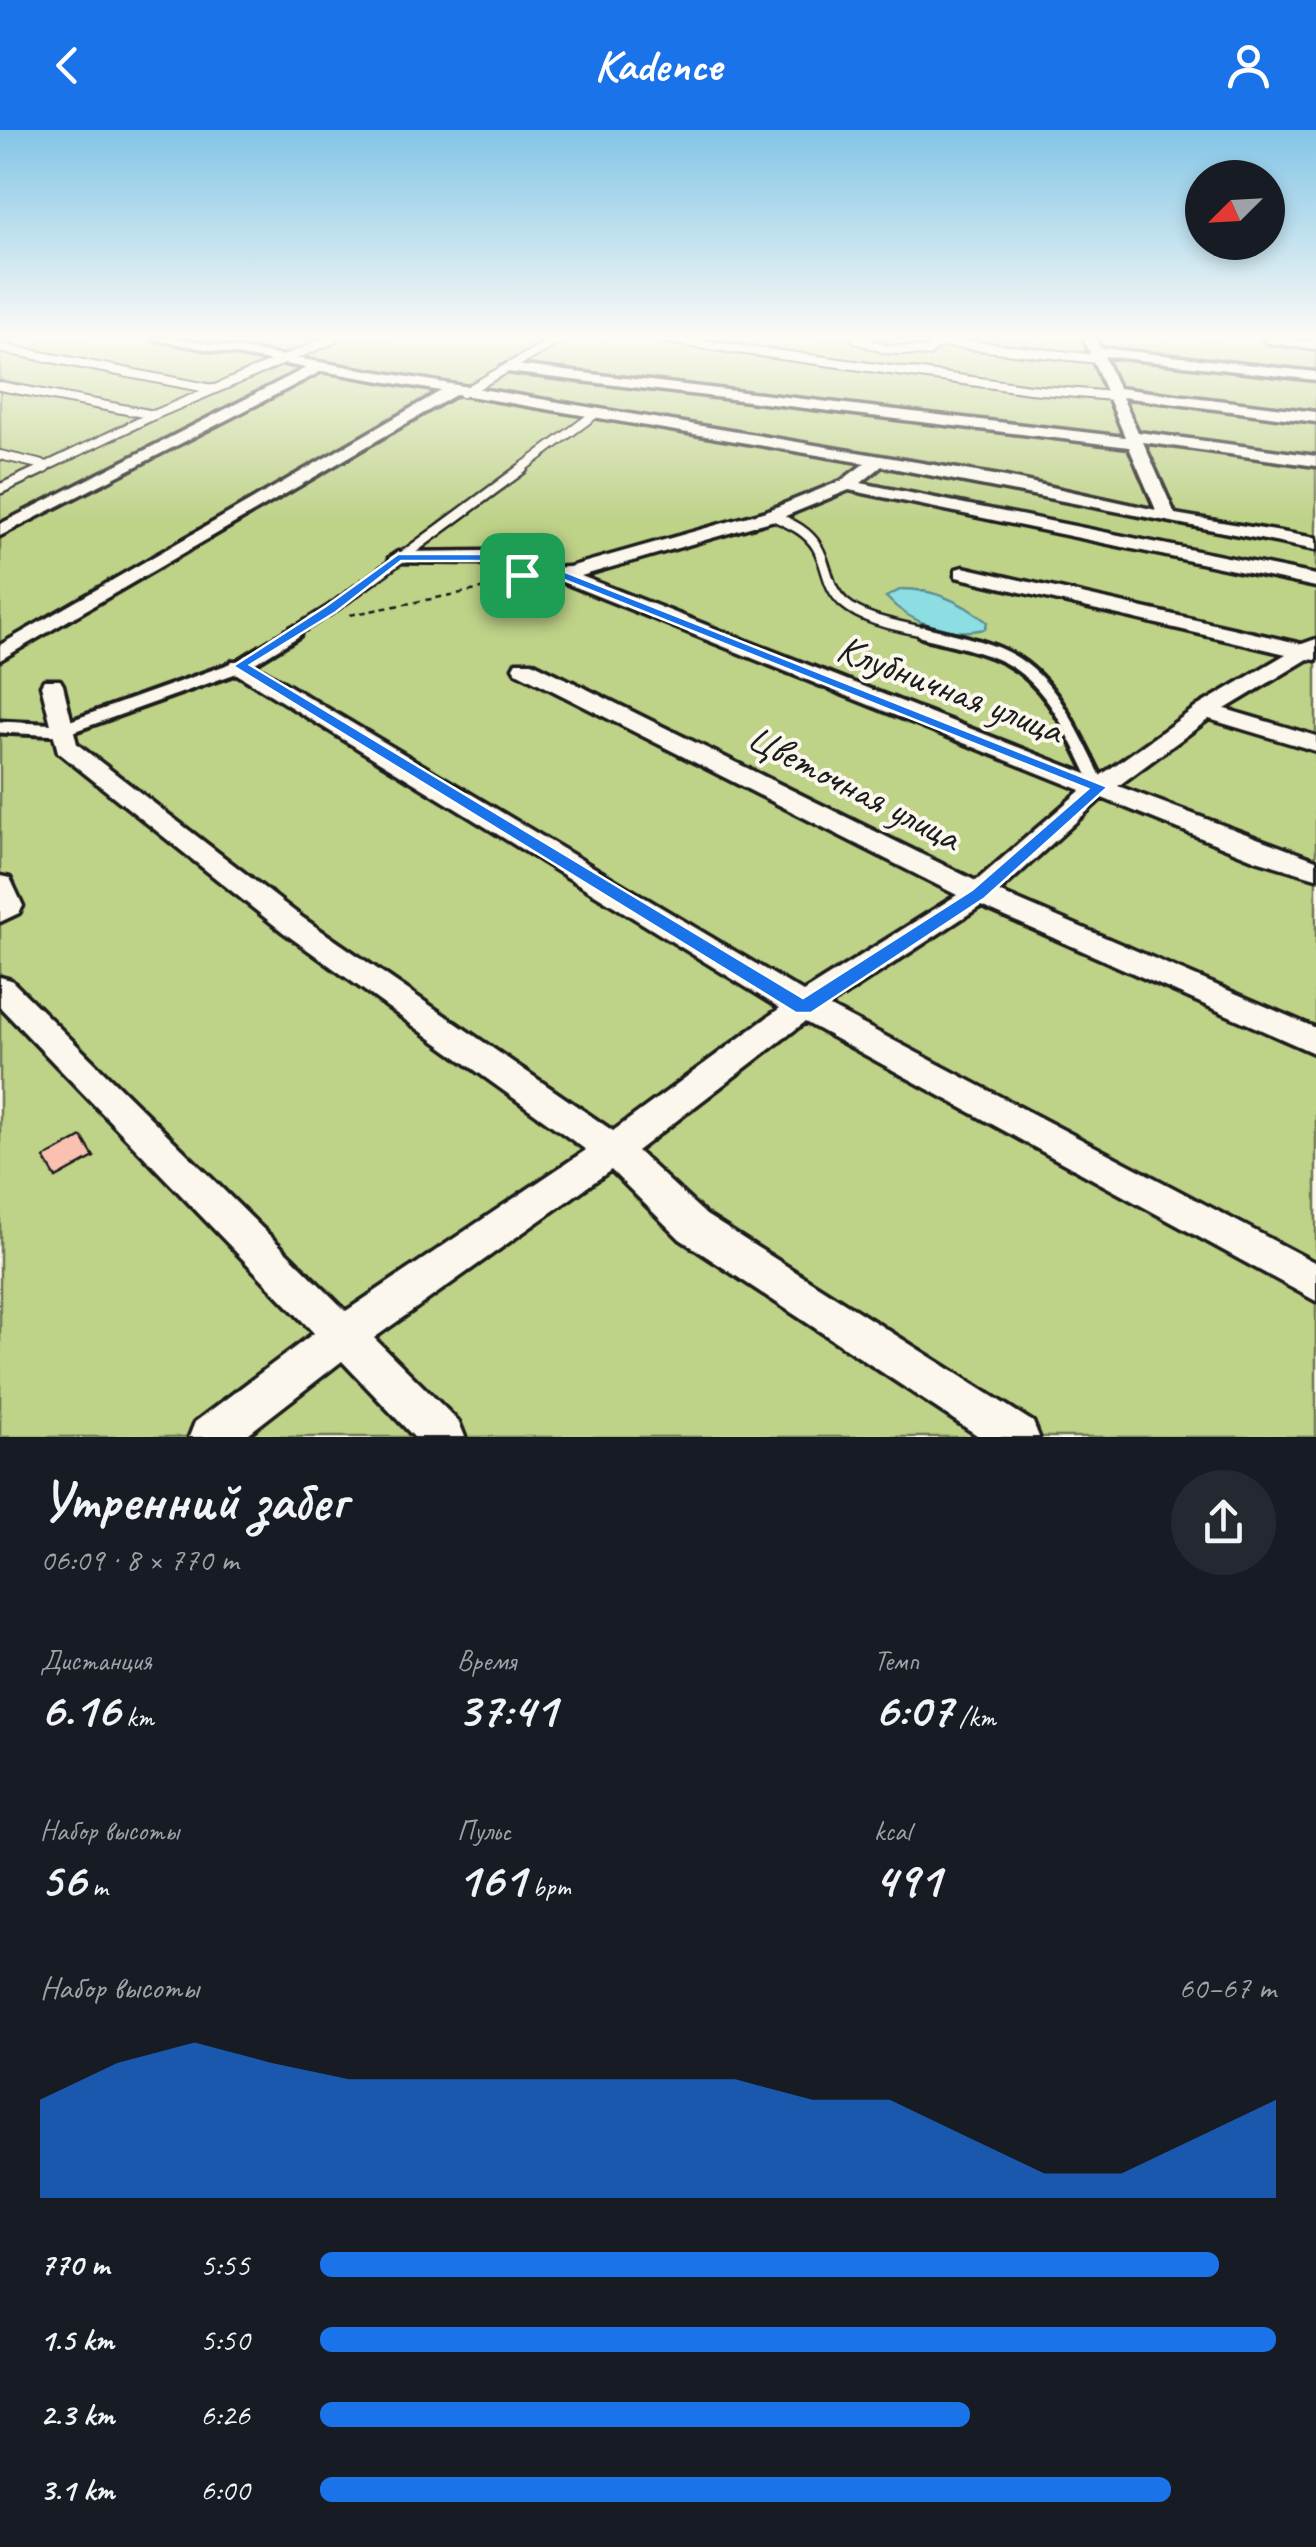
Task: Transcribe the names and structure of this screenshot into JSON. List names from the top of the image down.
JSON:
{
  "streets": {
    "street": ["Клубничная улица", "Цветочная улица"]
  },
  "north": "bottom left",
  "page": {
    "header": "Kadence",
    "heading": ["Утренний забег", "06:09 · 8 × 770 m"],
    "stats": [
      ["Дистанция", "6.16 km"],
      ["Время", "37:41"],
      ["Темп", "6:07 /km"],
      ["Набор высоты", "56 m"],
      ["Пульс", "161 bpm"],
      ["kcal", "491"]
    ],
    "chart": ["Набор высоты", "60–67 m"],
    "list": [
      {
        "name": "770 m",
        "note": "5:55"
      },
      {
        "name": "1.5 km",
        "note": "5:50"
      },
      {
        "name": "2.3 km",
        "note": "6:26"
      },
      {
        "name": "3.1 km",
        "note": "6:00"
      }
    ]
  }
}
